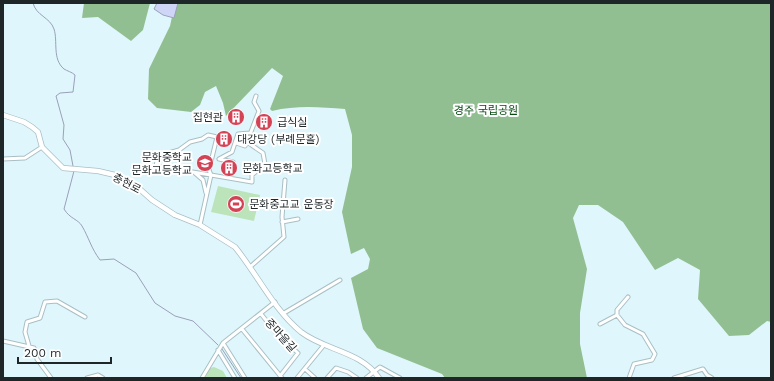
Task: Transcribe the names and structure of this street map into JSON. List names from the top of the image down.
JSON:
{
  "streets": {
    "street": ["충현로", "중마을길"]
  },
  "crossings": [
    ["충현로", "중마을길"]
  ],
  "parks": ["경주 국립공원"],
  "places": {
    "building": [
      "집현관",
      "급식실",
      "대강당 (부례문홀)",
      "문화고등학교"
    ],
    "school or university": ["문화중학교 문화고등학교"],
    "sports": ["문화중고교 운동장"]
  },
  "scale_bar": "200 m"
}
